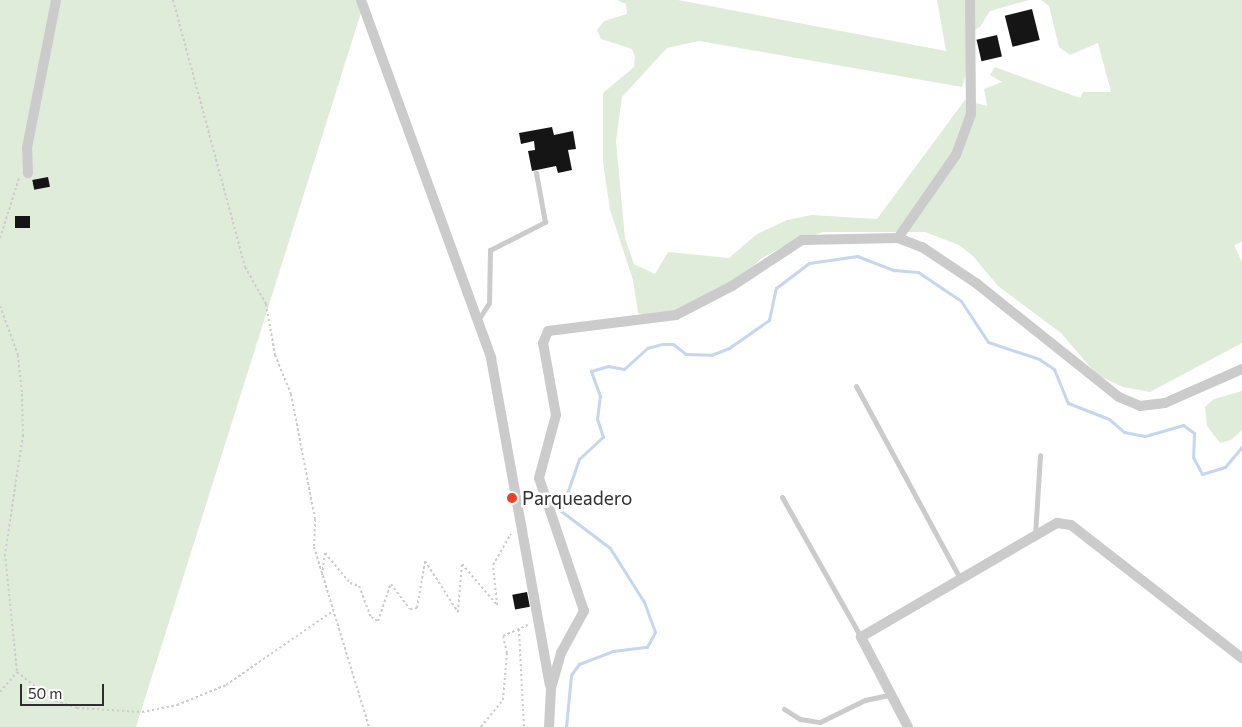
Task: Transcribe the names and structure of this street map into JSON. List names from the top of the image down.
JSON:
{
  "places": ["Parqueadero"],
  "scale_bar": "50 m"
}
